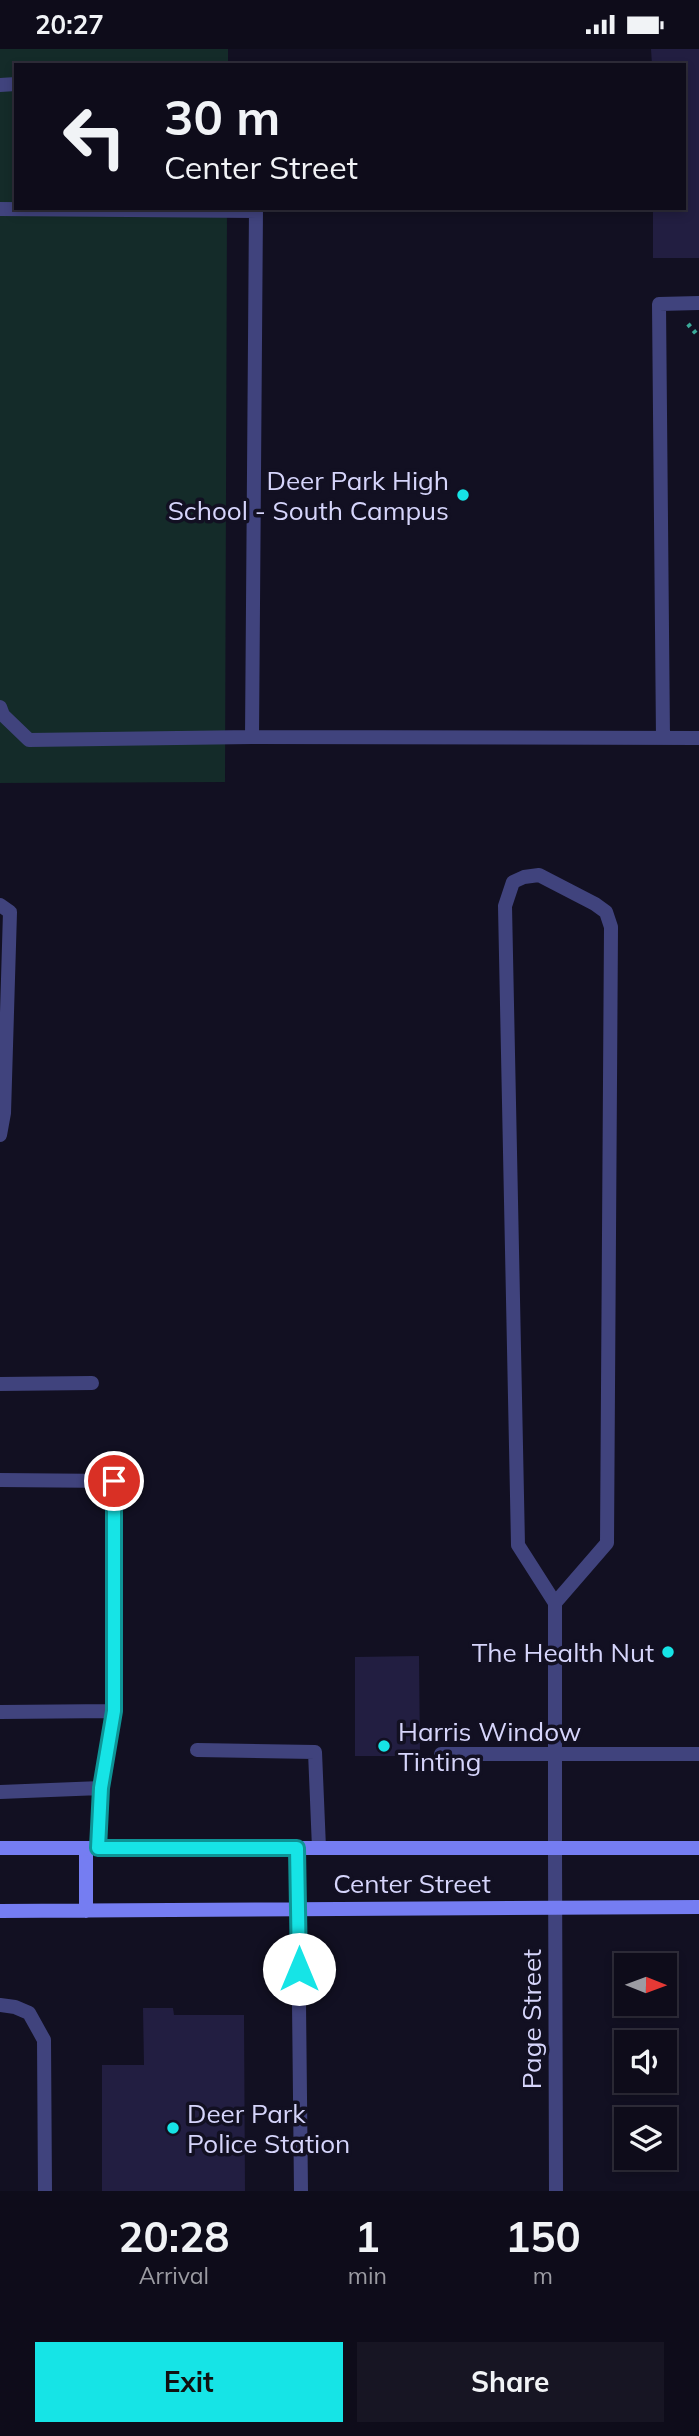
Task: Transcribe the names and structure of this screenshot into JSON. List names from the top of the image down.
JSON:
{
  "streets": {
    "main road": ["Center Street"],
    "street": ["Page Street"]
  },
  "crossings": [
    ["Center Street", "Page Street"]
  ],
  "places": [
    "Deer Park High School - South Campus",
    "The Health Nut",
    "Harris Window Tinting",
    "Deer Park Police Station"
  ],
  "north": "right",
  "page": {
    "status": "20:27",
    "turn": ["30 m", "Center Street"],
    "eta": [
      "20:28",
      "Arrival",
      "1",
      "min",
      "150",
      "m"
    ],
    "buttons": ["Exit", "Share"]
  }
}
